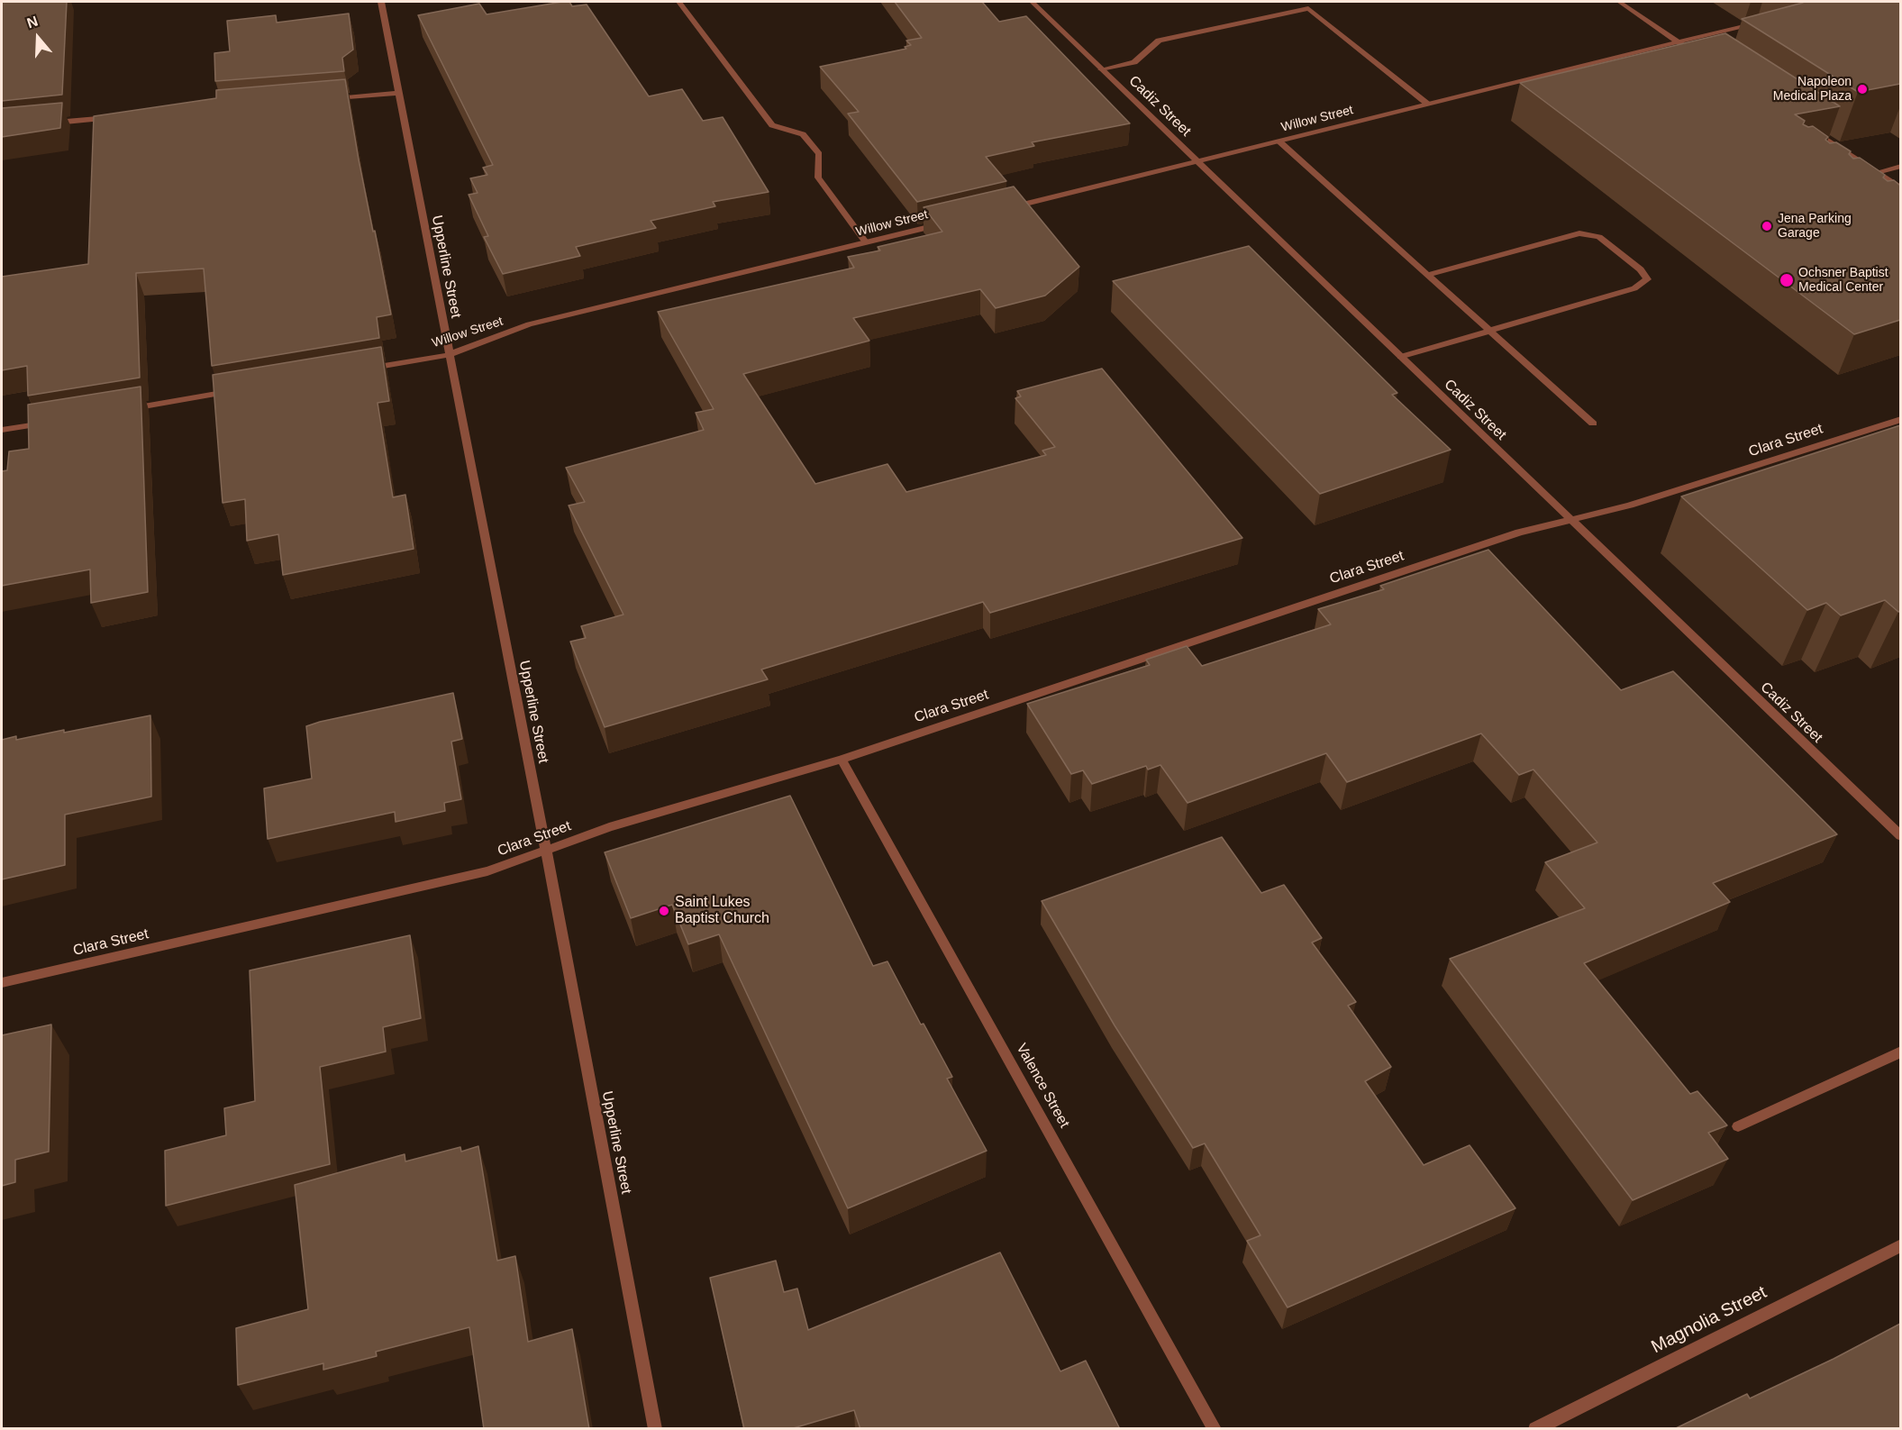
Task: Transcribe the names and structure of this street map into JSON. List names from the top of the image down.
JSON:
{
  "streets": {
    "street": [
      "Cadiz Street",
      "Willow Street",
      "Upperline Street",
      "Clara Street",
      "Valence Street",
      "Magnolia Street"
    ]
  },
  "crossings": [
    ["Cadiz Street", "Willow Street"],
    ["Cadiz Street", "Clara Street"],
    ["Willow Street", "Upperline Street"],
    ["Upperline Street", "Clara Street"],
    ["Clara Street", "Valence Street"]
  ],
  "places": [
    "Napoleon Medical Plaza",
    "Jena Parking Garage",
    "Ochsner Baptist Medical Center",
    "Saint Lukes Baptist Church"
  ],
  "north": "top"
}
